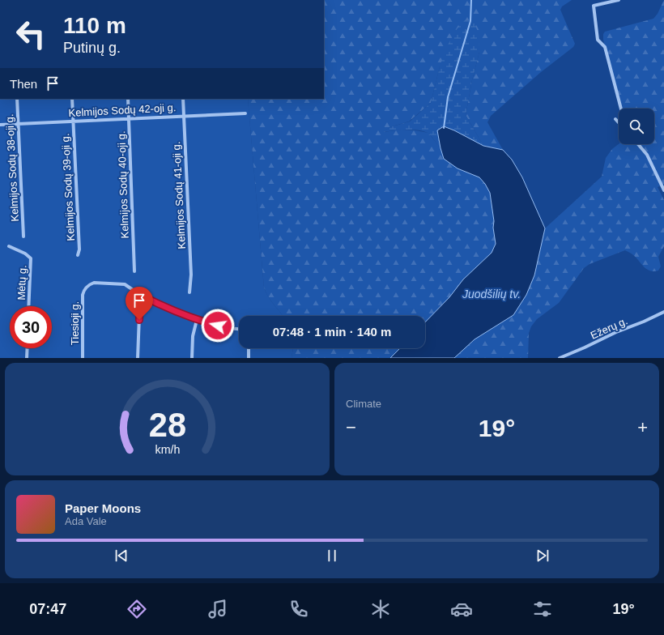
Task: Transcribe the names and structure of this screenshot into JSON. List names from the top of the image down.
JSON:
{
  "streets": {
    "street": [
      "Kelmijos Sodų 42-oji g.",
      "Kelmijos Sodų 38-oji g.",
      "Kelmijos Sodų 40-oji g.",
      "Kelmijos Sodų 39-oji g.",
      "Kelmijos Sodų 41-oji g.",
      "Mėtų g.",
      "Tiesioji g.",
      "Ežerų g."
    ]
  },
  "crossings": [
    ["Kelmijos Sodų 42-oji g.", "Kelmijos Sodų 38-oji g."],
    ["Kelmijos Sodų 42-oji g.", "Kelmijos Sodų 40-oji g."],
    ["Kelmijos Sodų 42-oji g.", "Kelmijos Sodų 39-oji g."],
    ["Kelmijos Sodų 42-oji g.", "Kelmijos Sodų 41-oji g."]
  ],
  "water": ["Juodšilių tv."],
  "page": {
    "turn": ["110 m", "Putinų g."],
    "then": "Then",
    "limit": "30",
    "trip": "07:48 · 1 min · 140 m",
    "tile": "Climate",
    "heat": ["−", "19°", "+"],
    "song": ["Paper Moons", "Ada Vale"],
    "tabs": ["07:47", "19°"],
    "gauge": ["28", "km/h"]
  }
}
